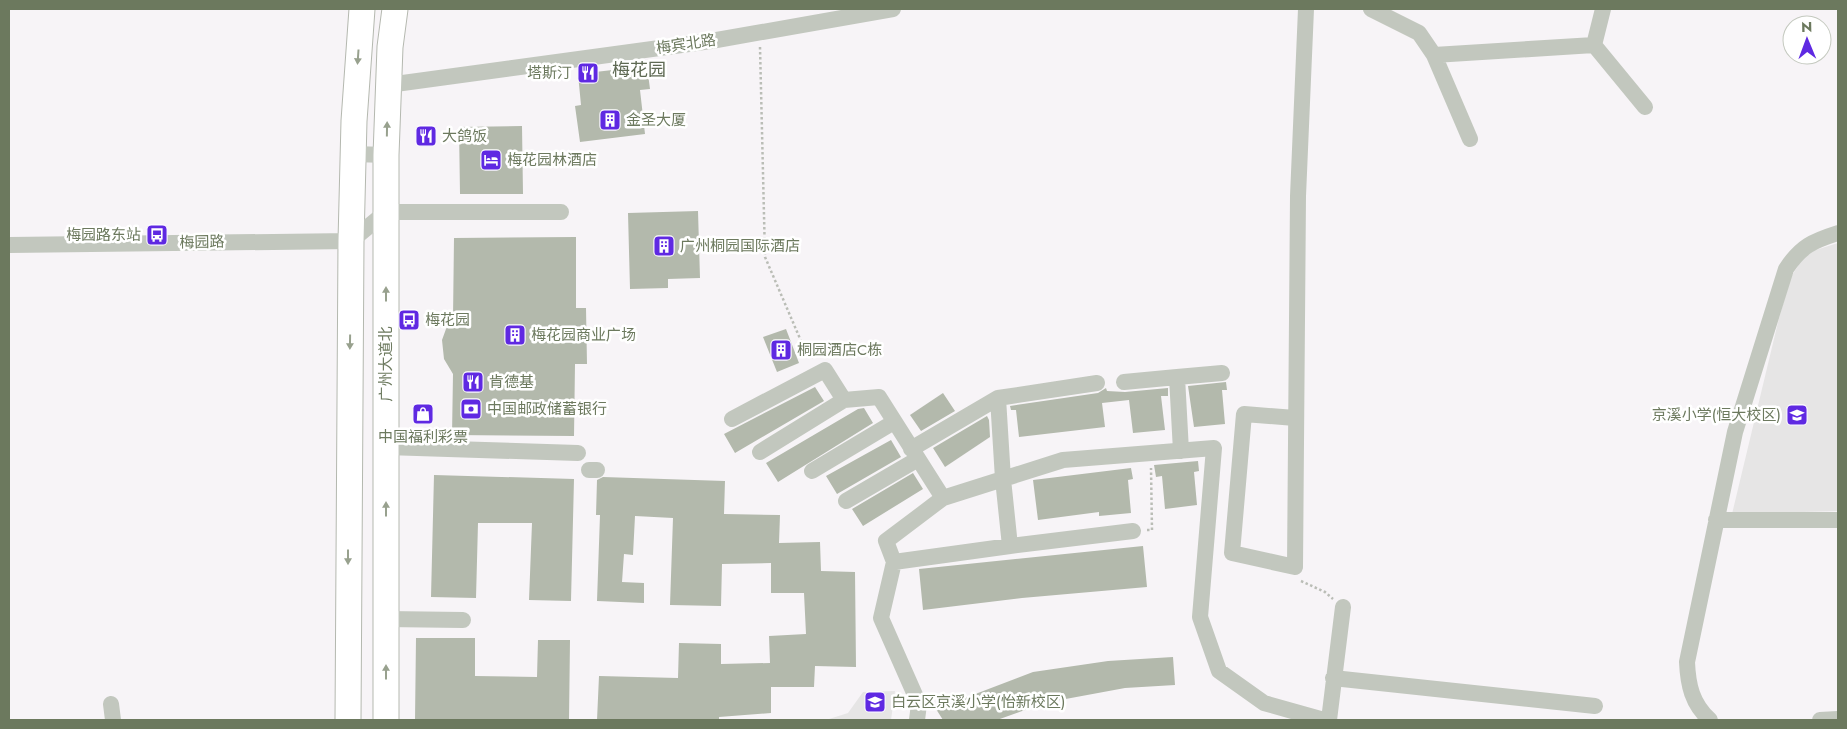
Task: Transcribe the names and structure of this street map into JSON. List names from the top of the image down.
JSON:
{
  "streets": {
    "highway": ["广州大道北"],
    "street": ["梅宾北路", "梅园路"]
  },
  "crossings": [
    ["梅宾北路", "广州大道北"]
  ],
  "districts": ["梅花园"],
  "places": {
    "restaurant": ["塔斯汀", "大鸽饭", "肯德基"],
    "building": [
      "金圣大厦",
      "广州桐园国际酒店",
      "梅花园商业广场",
      "桐园酒店C栋"
    ],
    "hotel": ["梅花园林酒店"],
    "bus stop": ["梅园路东站", "梅花园"],
    "bank": ["中国邮政储蓄银行"],
    "shop": ["中国福利彩票"],
    "school or university": ["京溪小学(恒大校区)", "白云区京溪小学(怡新校区)"]
  },
  "north": "top"
}
